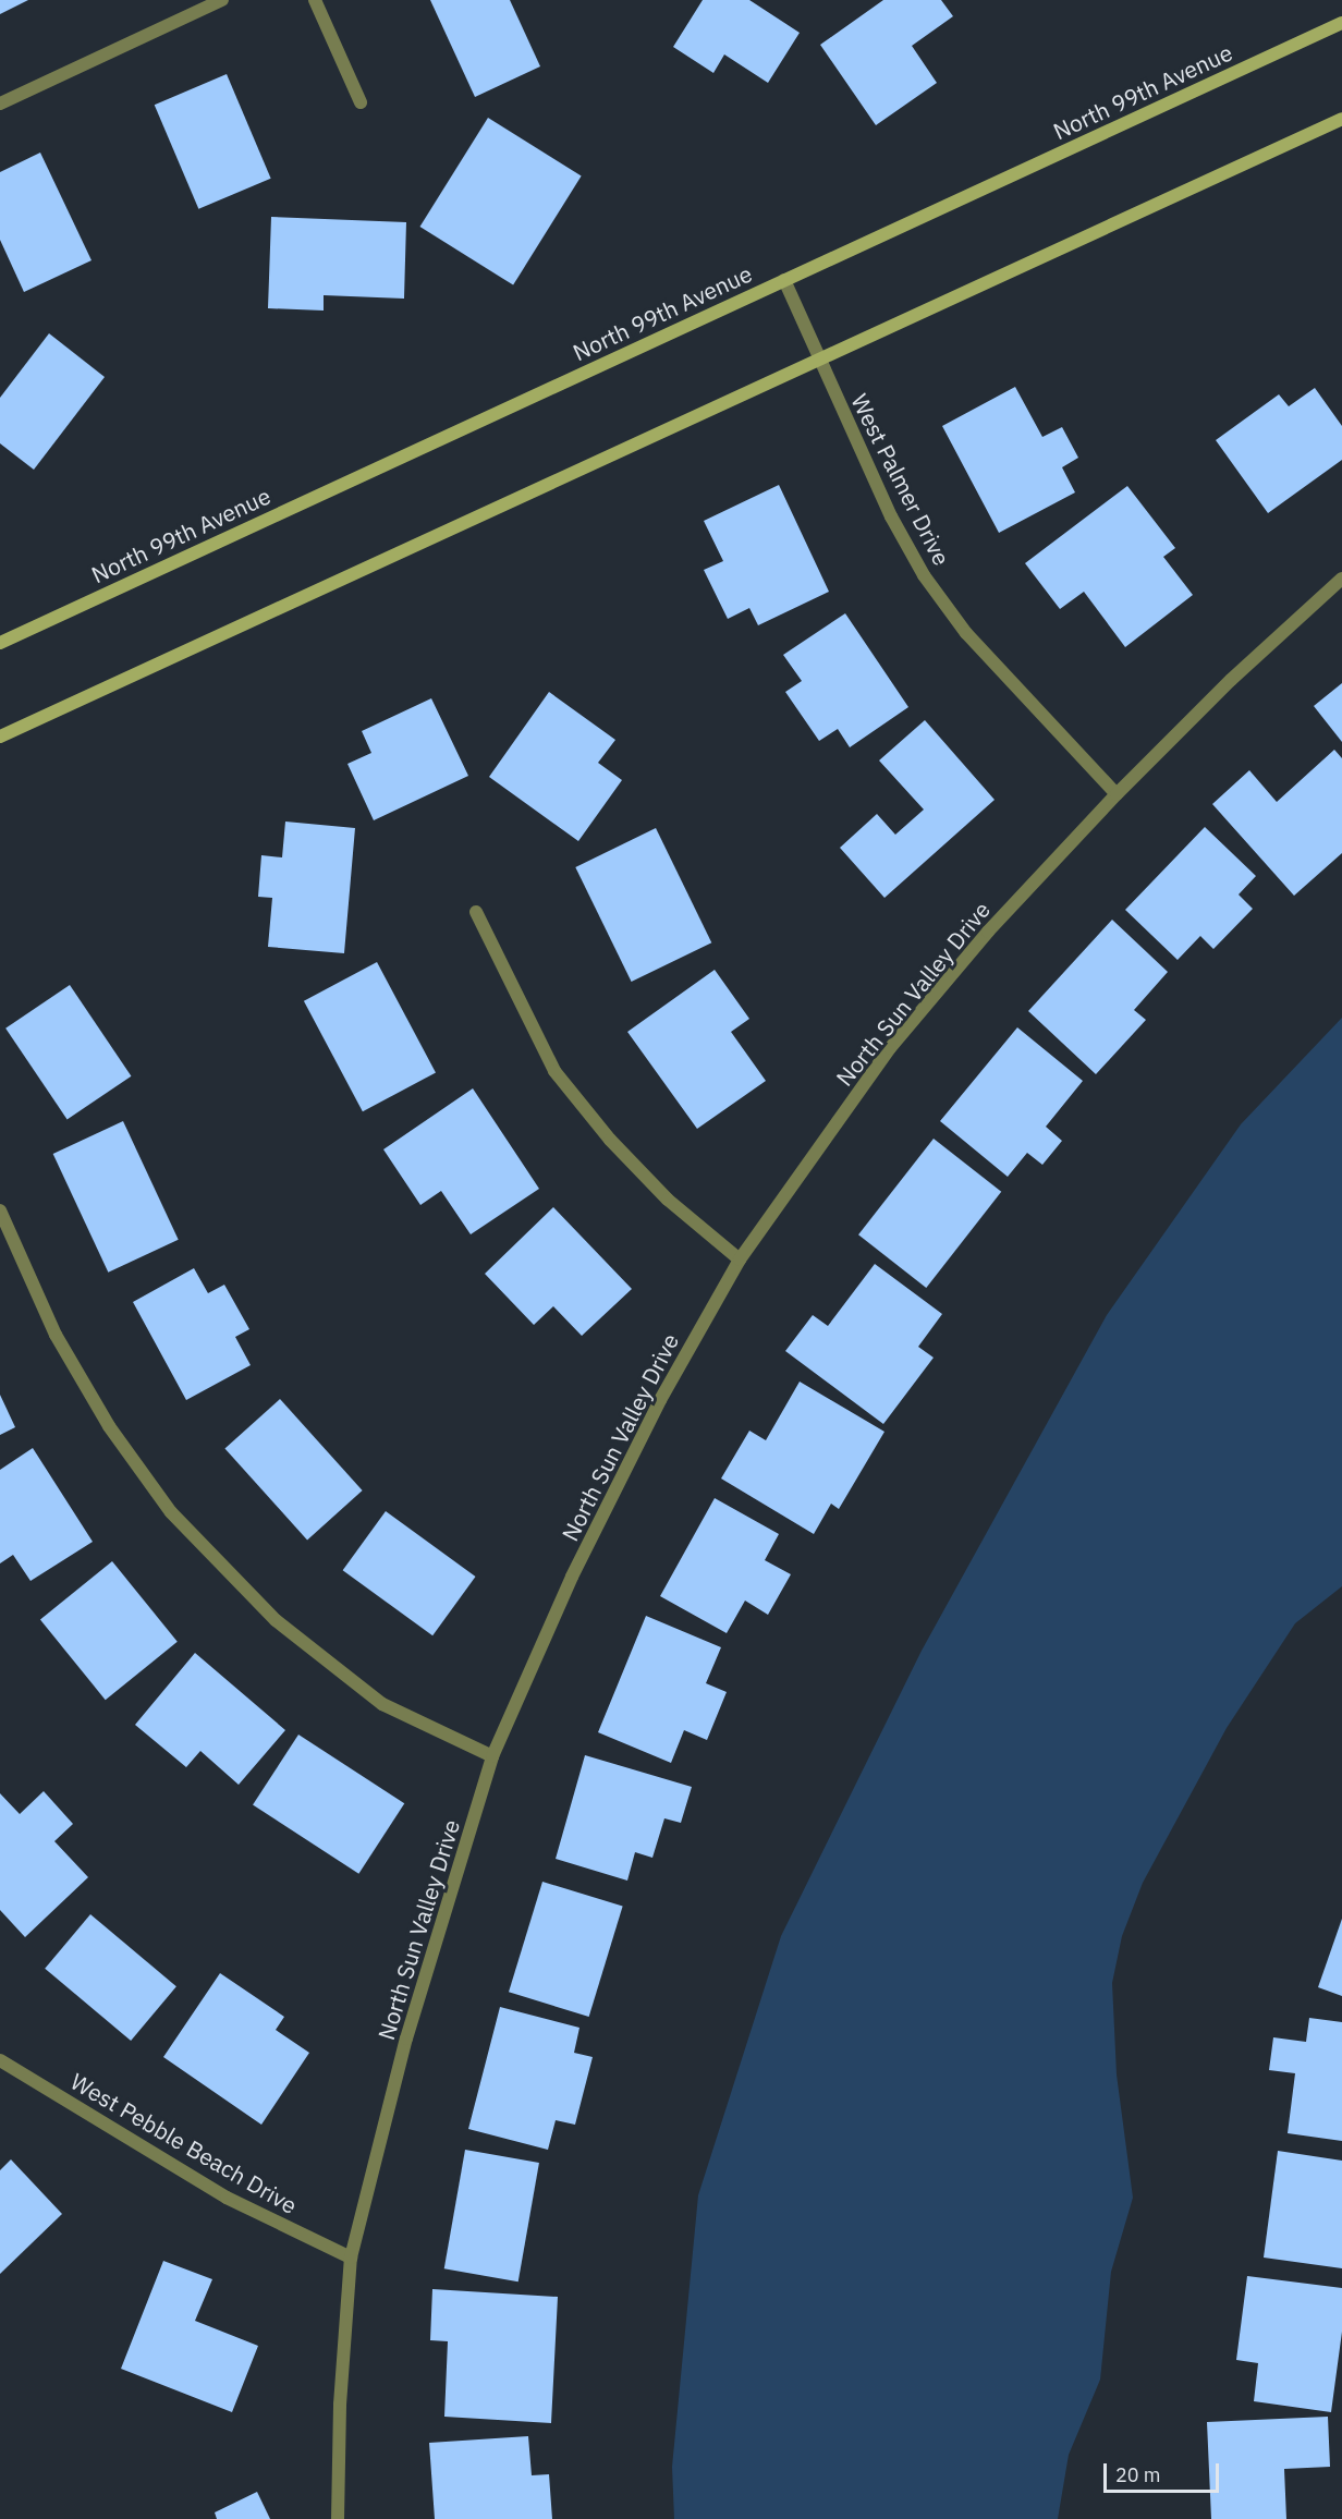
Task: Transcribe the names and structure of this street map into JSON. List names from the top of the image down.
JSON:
{
  "streets": {
    "main road": ["North 99th Avenue"],
    "street": ["West Palmer Drive", "North Sun Valley Drive", "West Pebble Beach Drive"]
  },
  "crossings": [
    ["North 99th Avenue", "West Palmer Drive"],
    ["West Palmer Drive", "North Sun Valley Drive"],
    ["North Sun Valley Drive", "West Pebble Beach Drive"]
  ],
  "scale_bar": "20 m"
}
